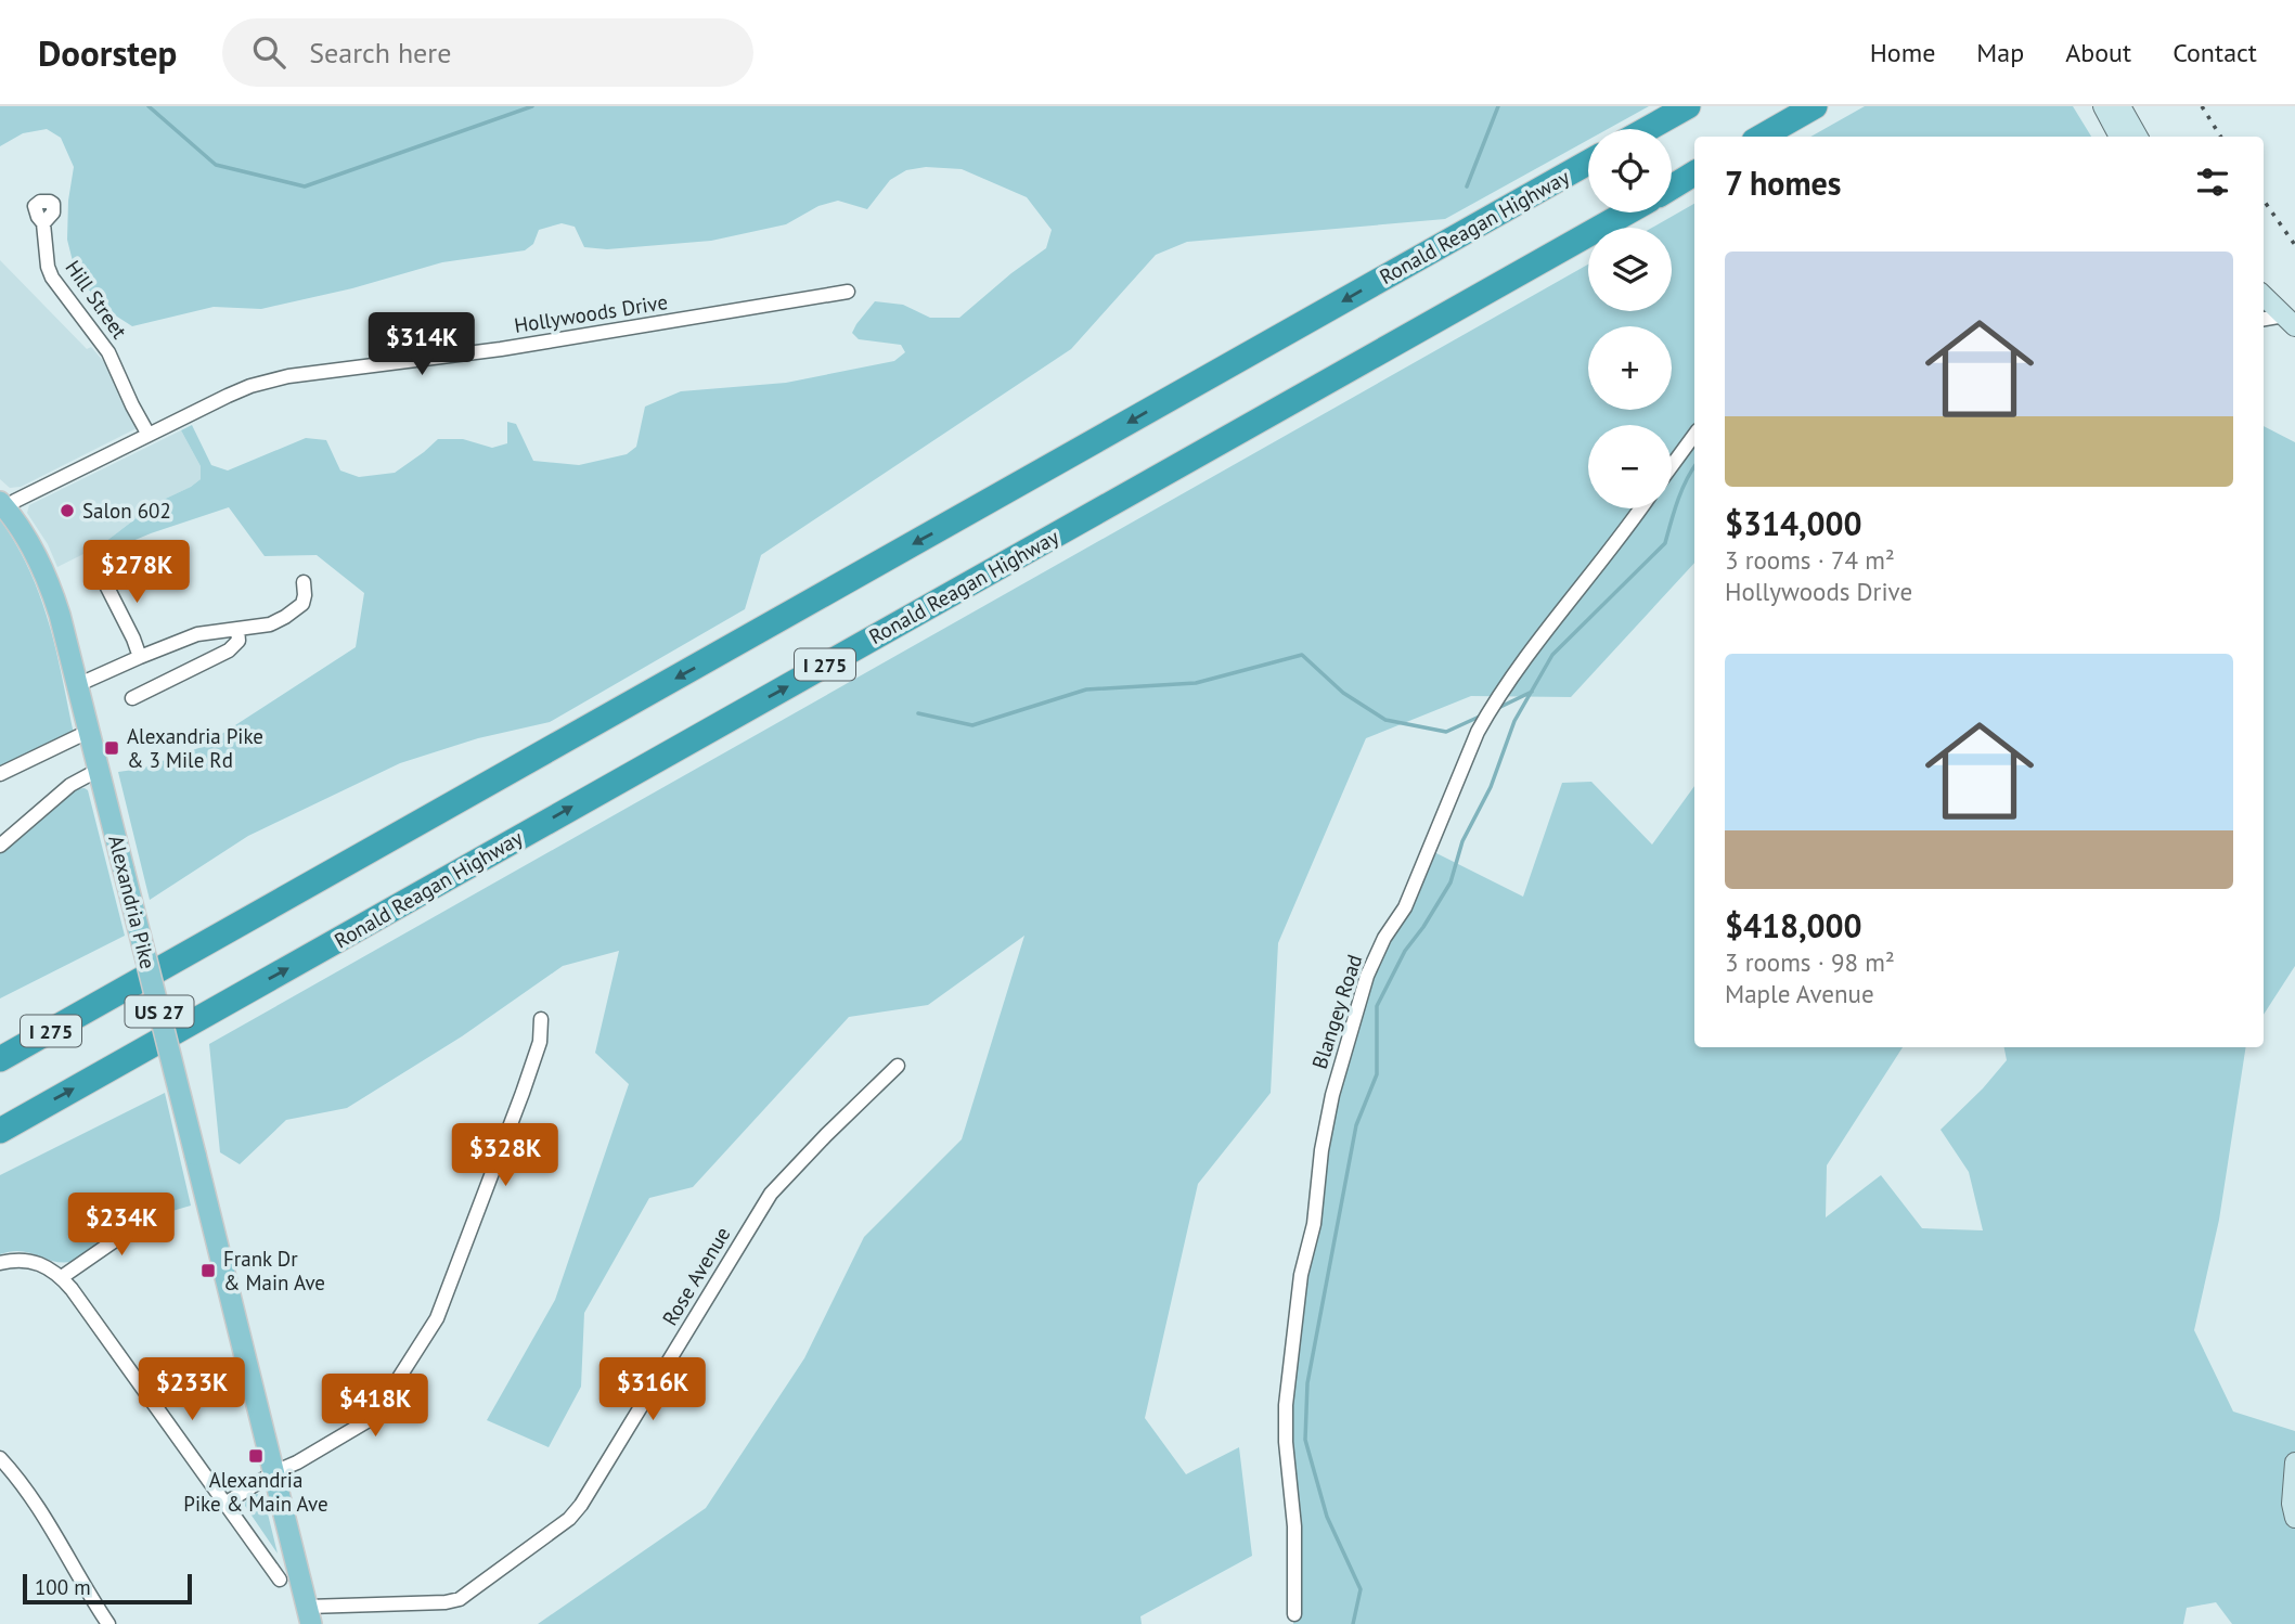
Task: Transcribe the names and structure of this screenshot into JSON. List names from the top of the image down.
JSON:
{
  "streets": {
    "highway": ["Ronald Reagan Highway", "I 275"],
    "main road": ["Alexandria Pike", "US 27"],
    "street": [
      "Hill Street",
      "Hollywoods Drive",
      "Blangey Road",
      "Rose Avenue"
    ]
  },
  "crossings": [
    ["Hill Street", "Hollywoods Drive"],
    ["Hollywoods Drive", "Alexandria Pike"],
    ["Alexandria Pike", "Rose Avenue"]
  ],
  "places": {
    "other": ["Salon 602"],
    "transit": ["Alexandria Pike & 3 Mile Rd", "Frank Dr & Main Ave", "Alexandria Pike & Main Ave"]
  },
  "scale_bar": "100 m",
  "page": {
    "header": "Doorstep",
    "search": "Search here",
    "nav": [
      "Home",
      "Map",
      "About",
      "Contact"
    ],
    "map_buttons": ["+", "−"],
    "heading": "7 homes",
    "list": [
      {
        "name": "$314,000",
        "note": "3 rooms · 74 m² · Hollywoods Drive"
      },
      {
        "name": "$418,000",
        "note": "3 rooms · 98 m² · Maple Avenue"
      }
    ],
    "price": [
      "$314K",
      "$278K",
      "$328K",
      "$234K",
      "$233K",
      "$316K",
      "$418K"
    ],
    "scale": "100 m"
  }
}
